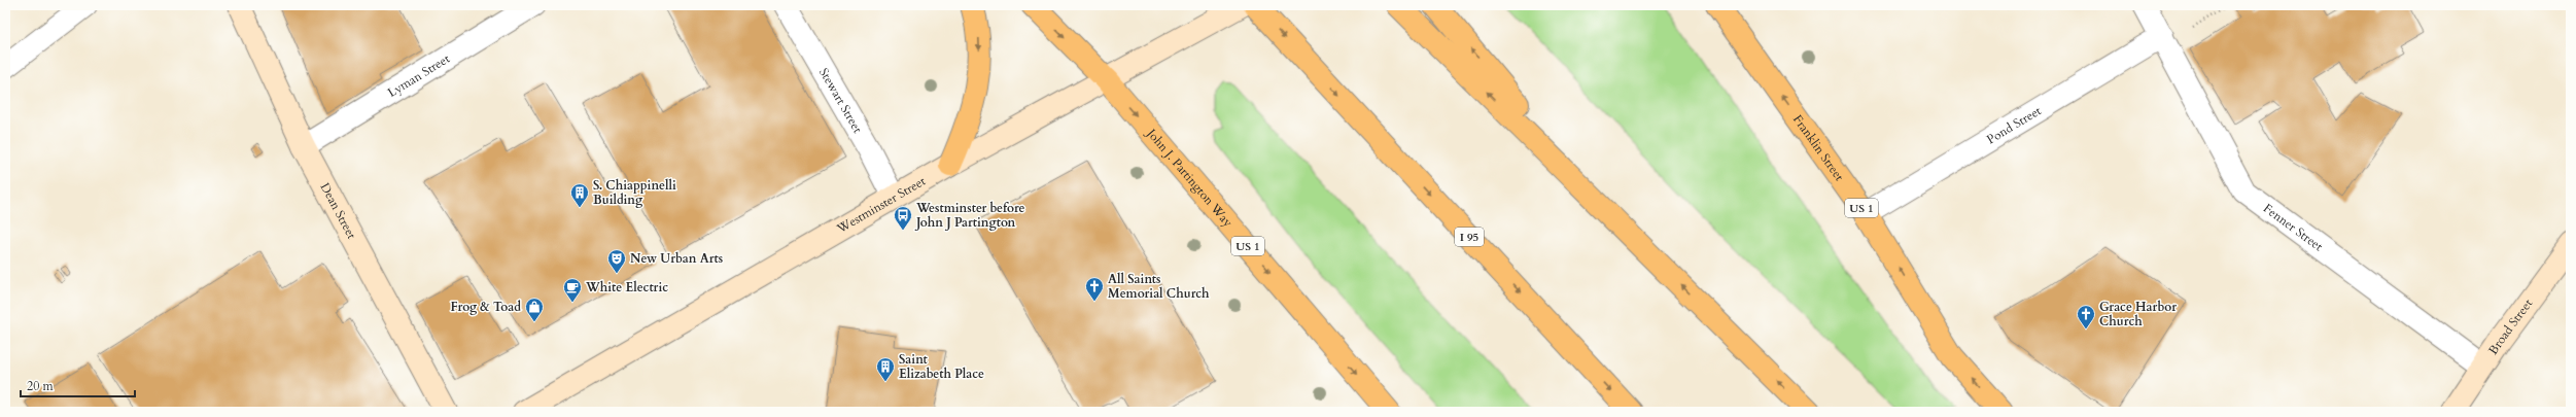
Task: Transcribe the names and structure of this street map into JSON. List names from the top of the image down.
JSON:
{
  "streets": {
    "main road": [
      "Franklin Street",
      "John J. Partington Way",
      "Westminster Street",
      "US 1",
      "Dean Street",
      "I 95",
      "Broad Street"
    ],
    "street": [
      "Lyman Street",
      "Stewart Street",
      "Pond Street",
      "Fenner Street"
    ]
  },
  "crossings": [
    ["Lyman Street", "Dean Street"],
    ["Stewart Street", "Westminster Street"],
    ["Pond Street", "Franklin Street"],
    ["Pond Street", "Fenner Street"],
    ["John J. Partington Way", "Westminster Street"],
    ["Fenner Street", "Broad Street"]
  ],
  "places": {
    "building": ["S. Chiappinelli Building", "Saint Elizabeth Place"],
    "bus stop": ["Westminster before John J Partington"],
    "theatre": ["New Urban Arts"],
    "church": ["All Saints Memorial Church", "Grace Harbor Church"],
    "cafe": ["White Electric"],
    "shop": ["Frog & Toad"]
  },
  "scale_bar": "20 m"
}
